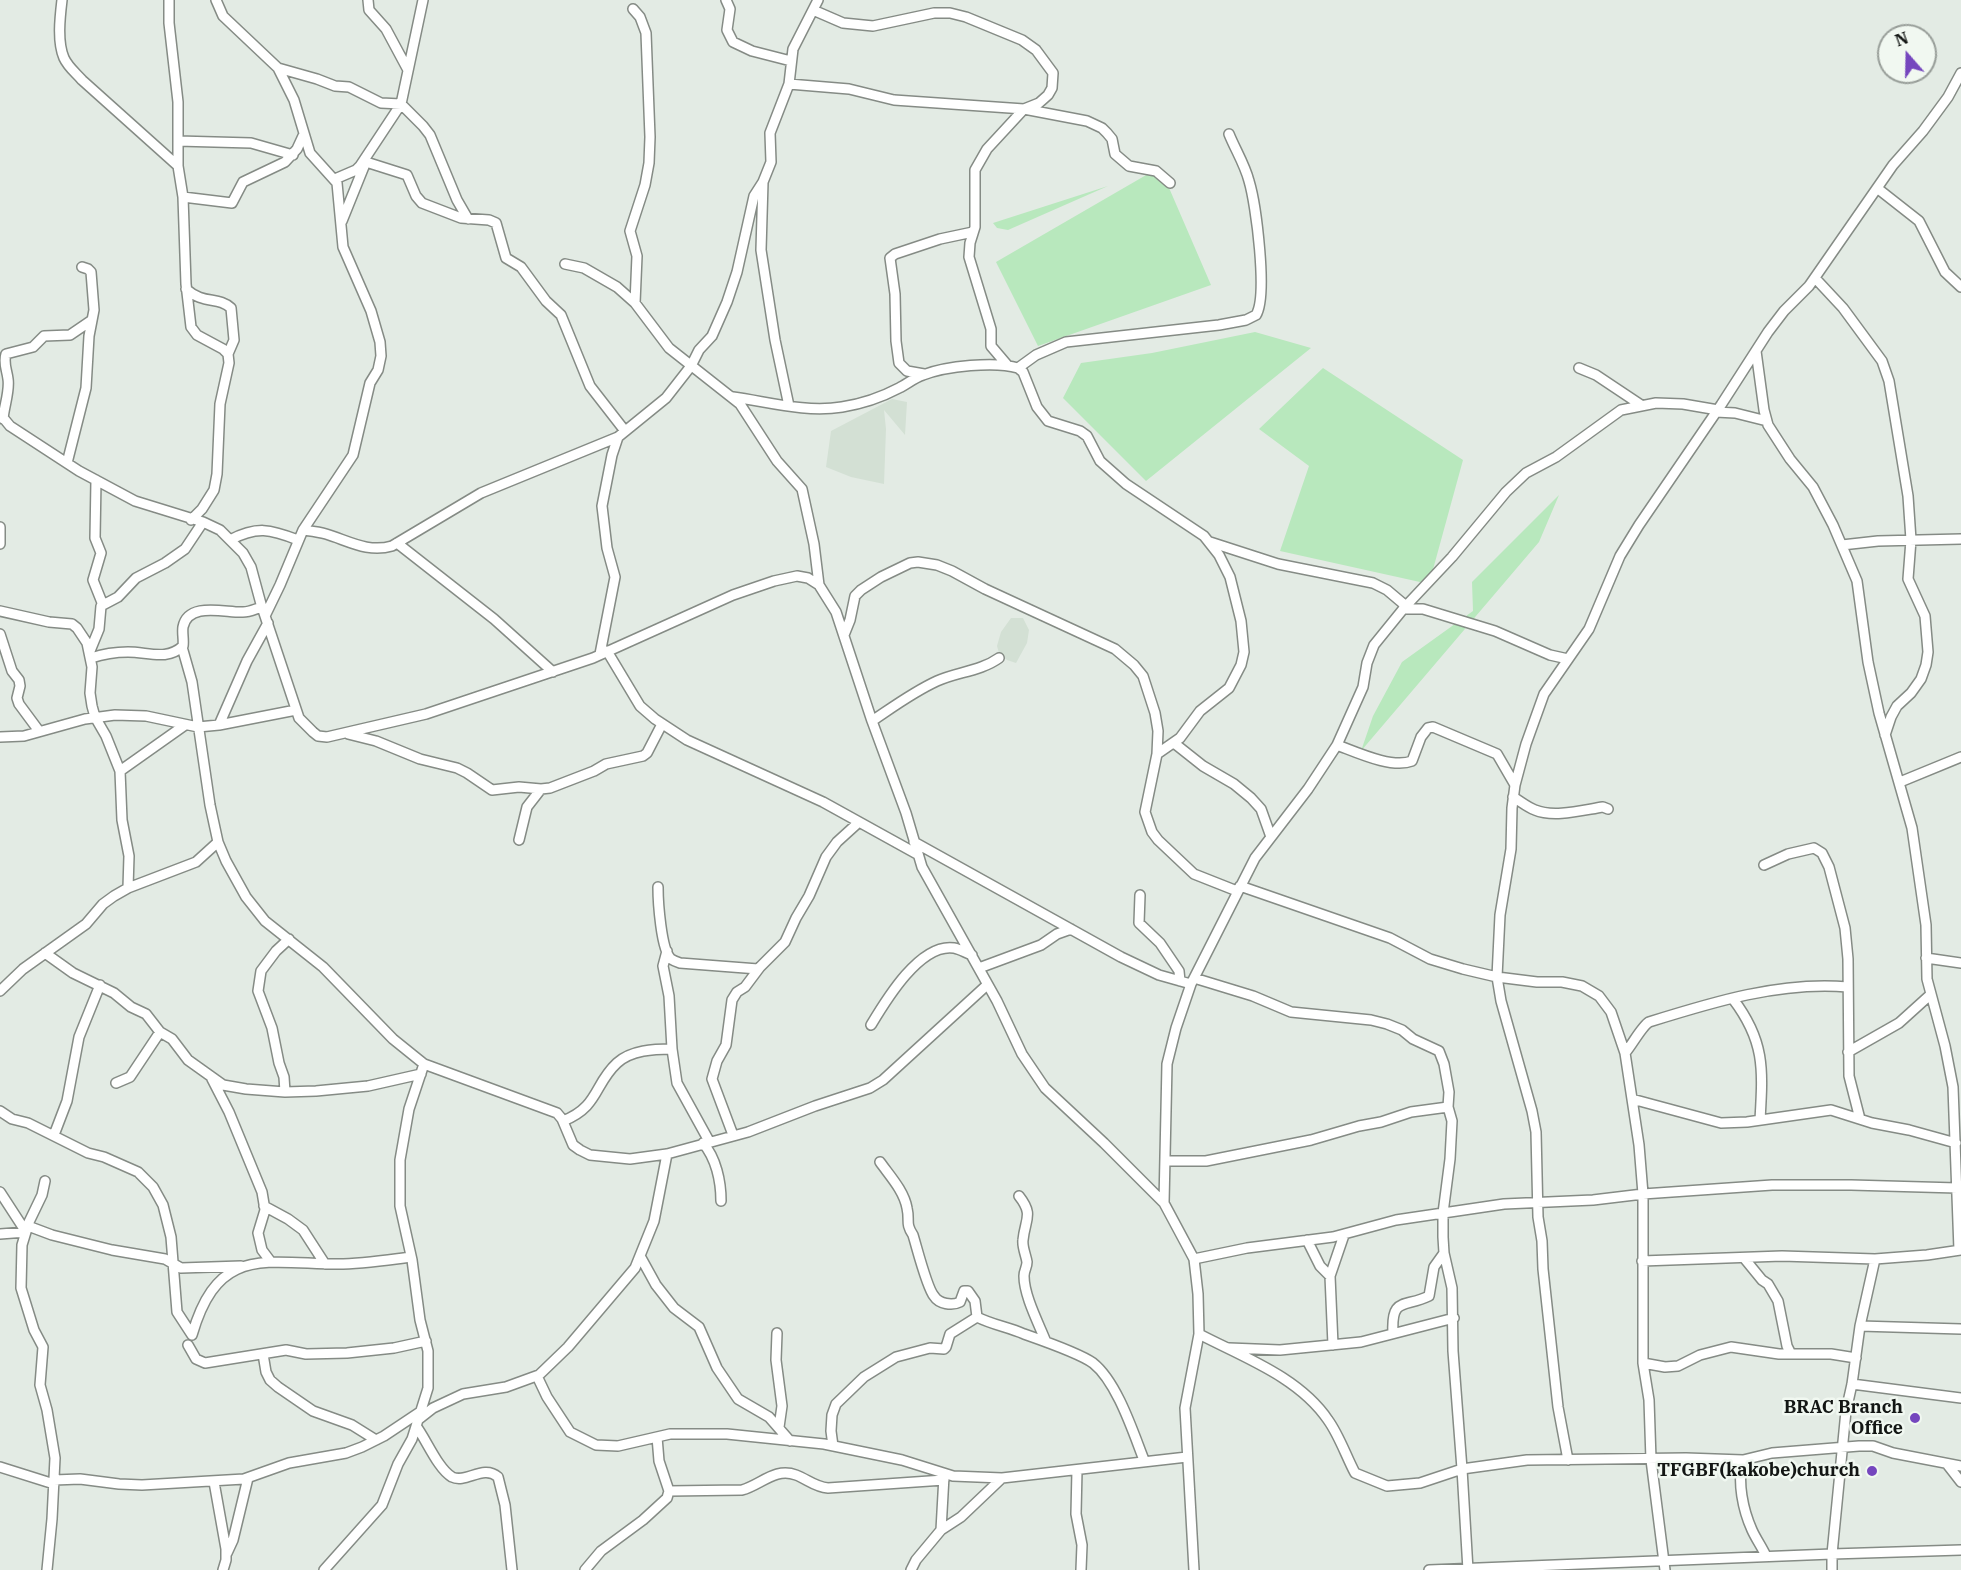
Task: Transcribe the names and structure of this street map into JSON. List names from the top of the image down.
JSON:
{
  "places": ["BRAC Branch Office", "TFGBF(kakobe)church"],
  "north": "top"
}
